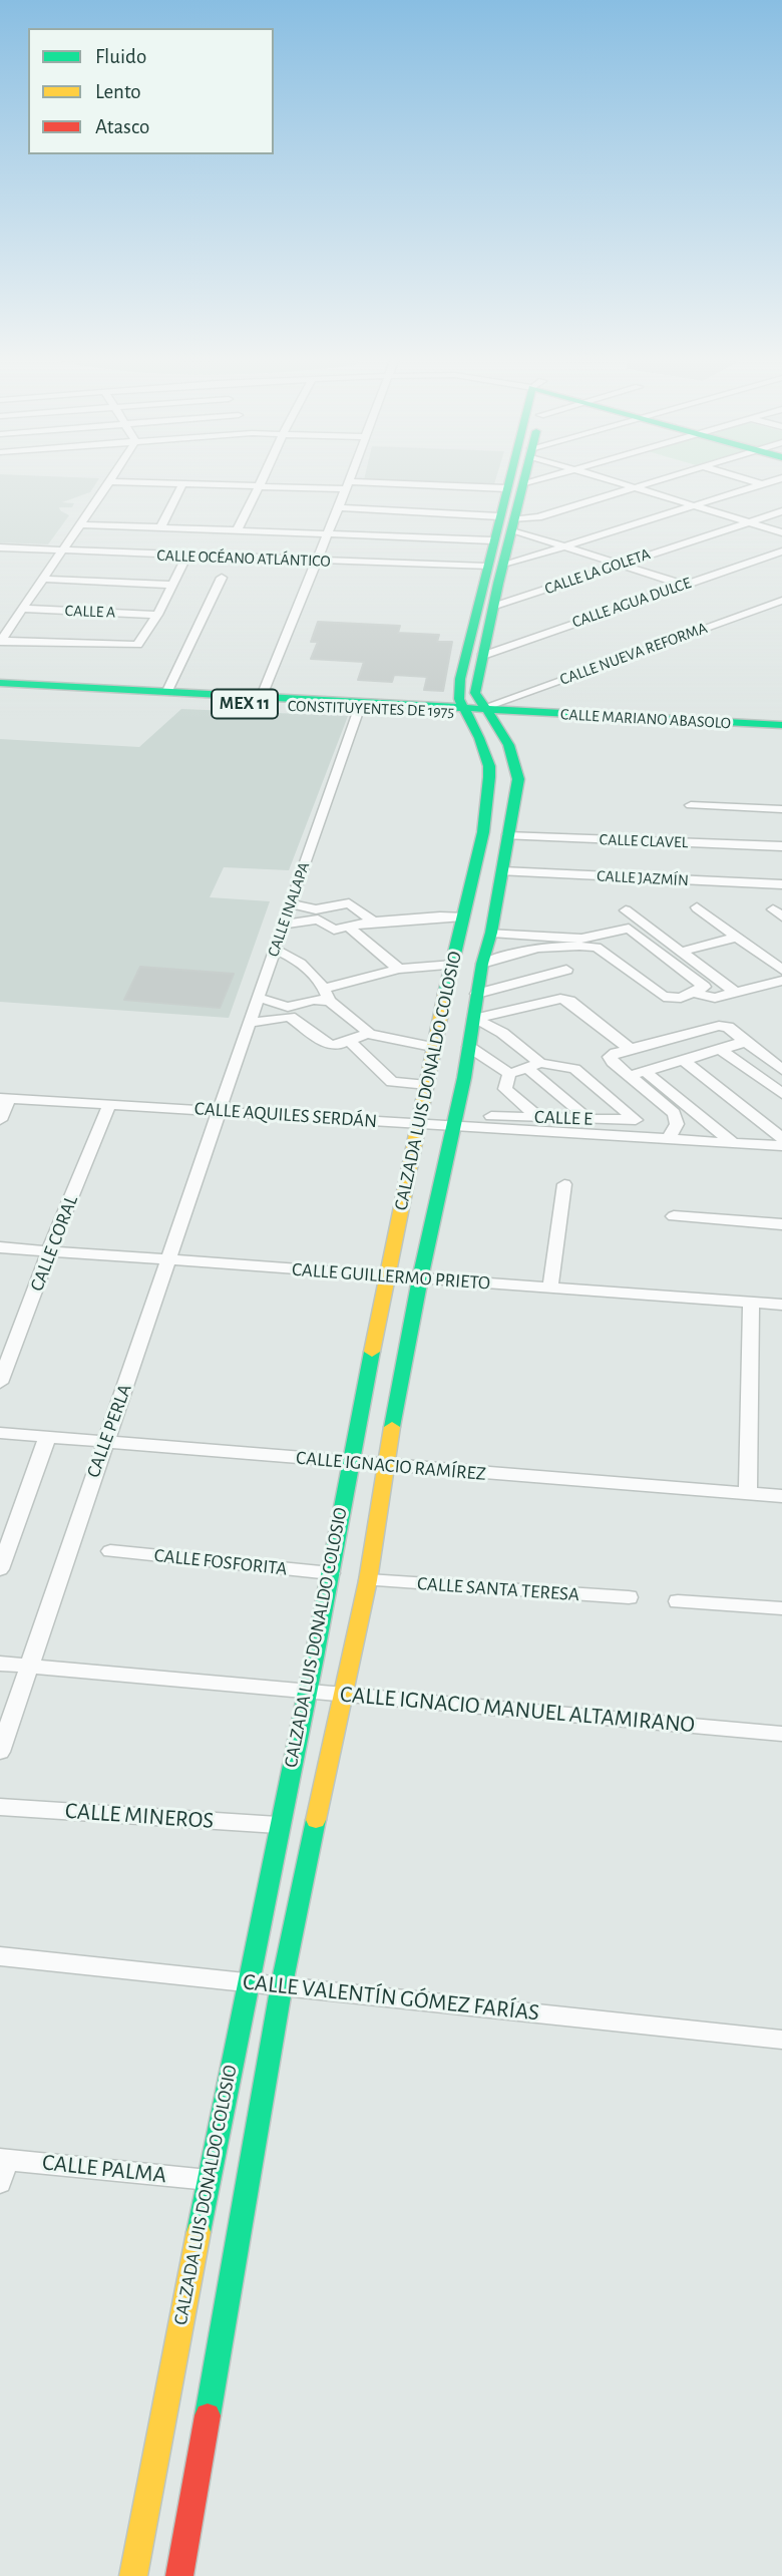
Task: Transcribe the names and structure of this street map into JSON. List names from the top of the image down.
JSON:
{
  "streets": {
    "main road": [
      "MEX 11",
      "CONSTITUYENTES DE 1975",
      "CALLE MARIANO ABASOLO",
      "CALZADA LUIS DONALDO COLOSIO"
    ],
    "street": [
      "CALLE OCÉANO ATLÁNTICO",
      "CALLE LA GOLETA",
      "CALLE AGUA DULCE",
      "CALLE A",
      "CALLE NUEVA REFORMA",
      "CALLE CLAVEL",
      "CALLE JAZMÍN",
      "CALLE INALAPA",
      "CALLE AQUILES SERDÁN",
      "CALLE E",
      "CALLE CORAL",
      "CALLE GUILLERMO PRIETO",
      "CALLE PERLA",
      "CALLE IGNACIO RAMÍREZ",
      "CALLE FOSFORITA",
      "CALLE SANTA TERESA",
      "CALLE IGNACIO MANUEL ALTAMIRANO",
      "CALLE MINEROS",
      "CALLE VALENTÍN GÓMEZ FARÍAS",
      "CALLE PALMA"
    ]
  },
  "crossings": [
    ["CALLE NUEVA REFORMA", "CONSTITUYENTES DE 1975"],
    ["CALLE NUEVA REFORMA", "CALLE MARIANO ABASOLO"],
    ["CALLE NUEVA REFORMA", "CALZADA LUIS DONALDO COLOSIO"],
    ["CONSTITUYENTES DE 1975", "CALLE MARIANO ABASOLO"],
    ["CONSTITUYENTES DE 1975", "CALLE INALAPA"],
    ["CONSTITUYENTES DE 1975", "CALZADA LUIS DONALDO COLOSIO"],
    ["CALLE MARIANO ABASOLO", "CALZADA LUIS DONALDO COLOSIO"],
    ["CALLE CLAVEL", "CALZADA LUIS DONALDO COLOSIO"],
    ["CALLE JAZMÍN", "CALZADA LUIS DONALDO COLOSIO"],
    ["CALLE INALAPA", "CALLE AQUILES SERDÁN"],
    ["CALLE INALAPA", "CALLE PERLA"],
    ["CALZADA LUIS DONALDO COLOSIO", "CALLE AQUILES SERDÁN"],
    ["CALZADA LUIS DONALDO COLOSIO", "CALLE GUILLERMO PRIETO"],
    ["CALZADA LUIS DONALDO COLOSIO", "CALLE IGNACIO RAMÍREZ"],
    ["CALZADA LUIS DONALDO COLOSIO", "CALLE FOSFORITA"],
    ["CALZADA LUIS DONALDO COLOSIO", "CALLE SANTA TERESA"],
    ["CALZADA LUIS DONALDO COLOSIO", "CALLE IGNACIO MANUEL ALTAMIRANO"],
    ["CALZADA LUIS DONALDO COLOSIO", "CALLE MINEROS"],
    ["CALZADA LUIS DONALDO COLOSIO", "CALLE VALENTÍN GÓMEZ FARÍAS"],
    ["CALZADA LUIS DONALDO COLOSIO", "CALLE PALMA"],
    ["CALLE AQUILES SERDÁN", "CALLE CORAL"],
    ["CALLE AQUILES SERDÁN", "CALLE PERLA"],
    ["CALLE CORAL", "CALLE GUILLERMO PRIETO"],
    ["CALLE GUILLERMO PRIETO", "CALLE PERLA"],
    ["CALLE PERLA", "CALLE IGNACIO RAMÍREZ"],
    ["CALLE PERLA", "CALLE IGNACIO MANUEL ALTAMIRANO"]
  ],
  "legend": ["Fluido", "Lento", "Atasco"]
}
